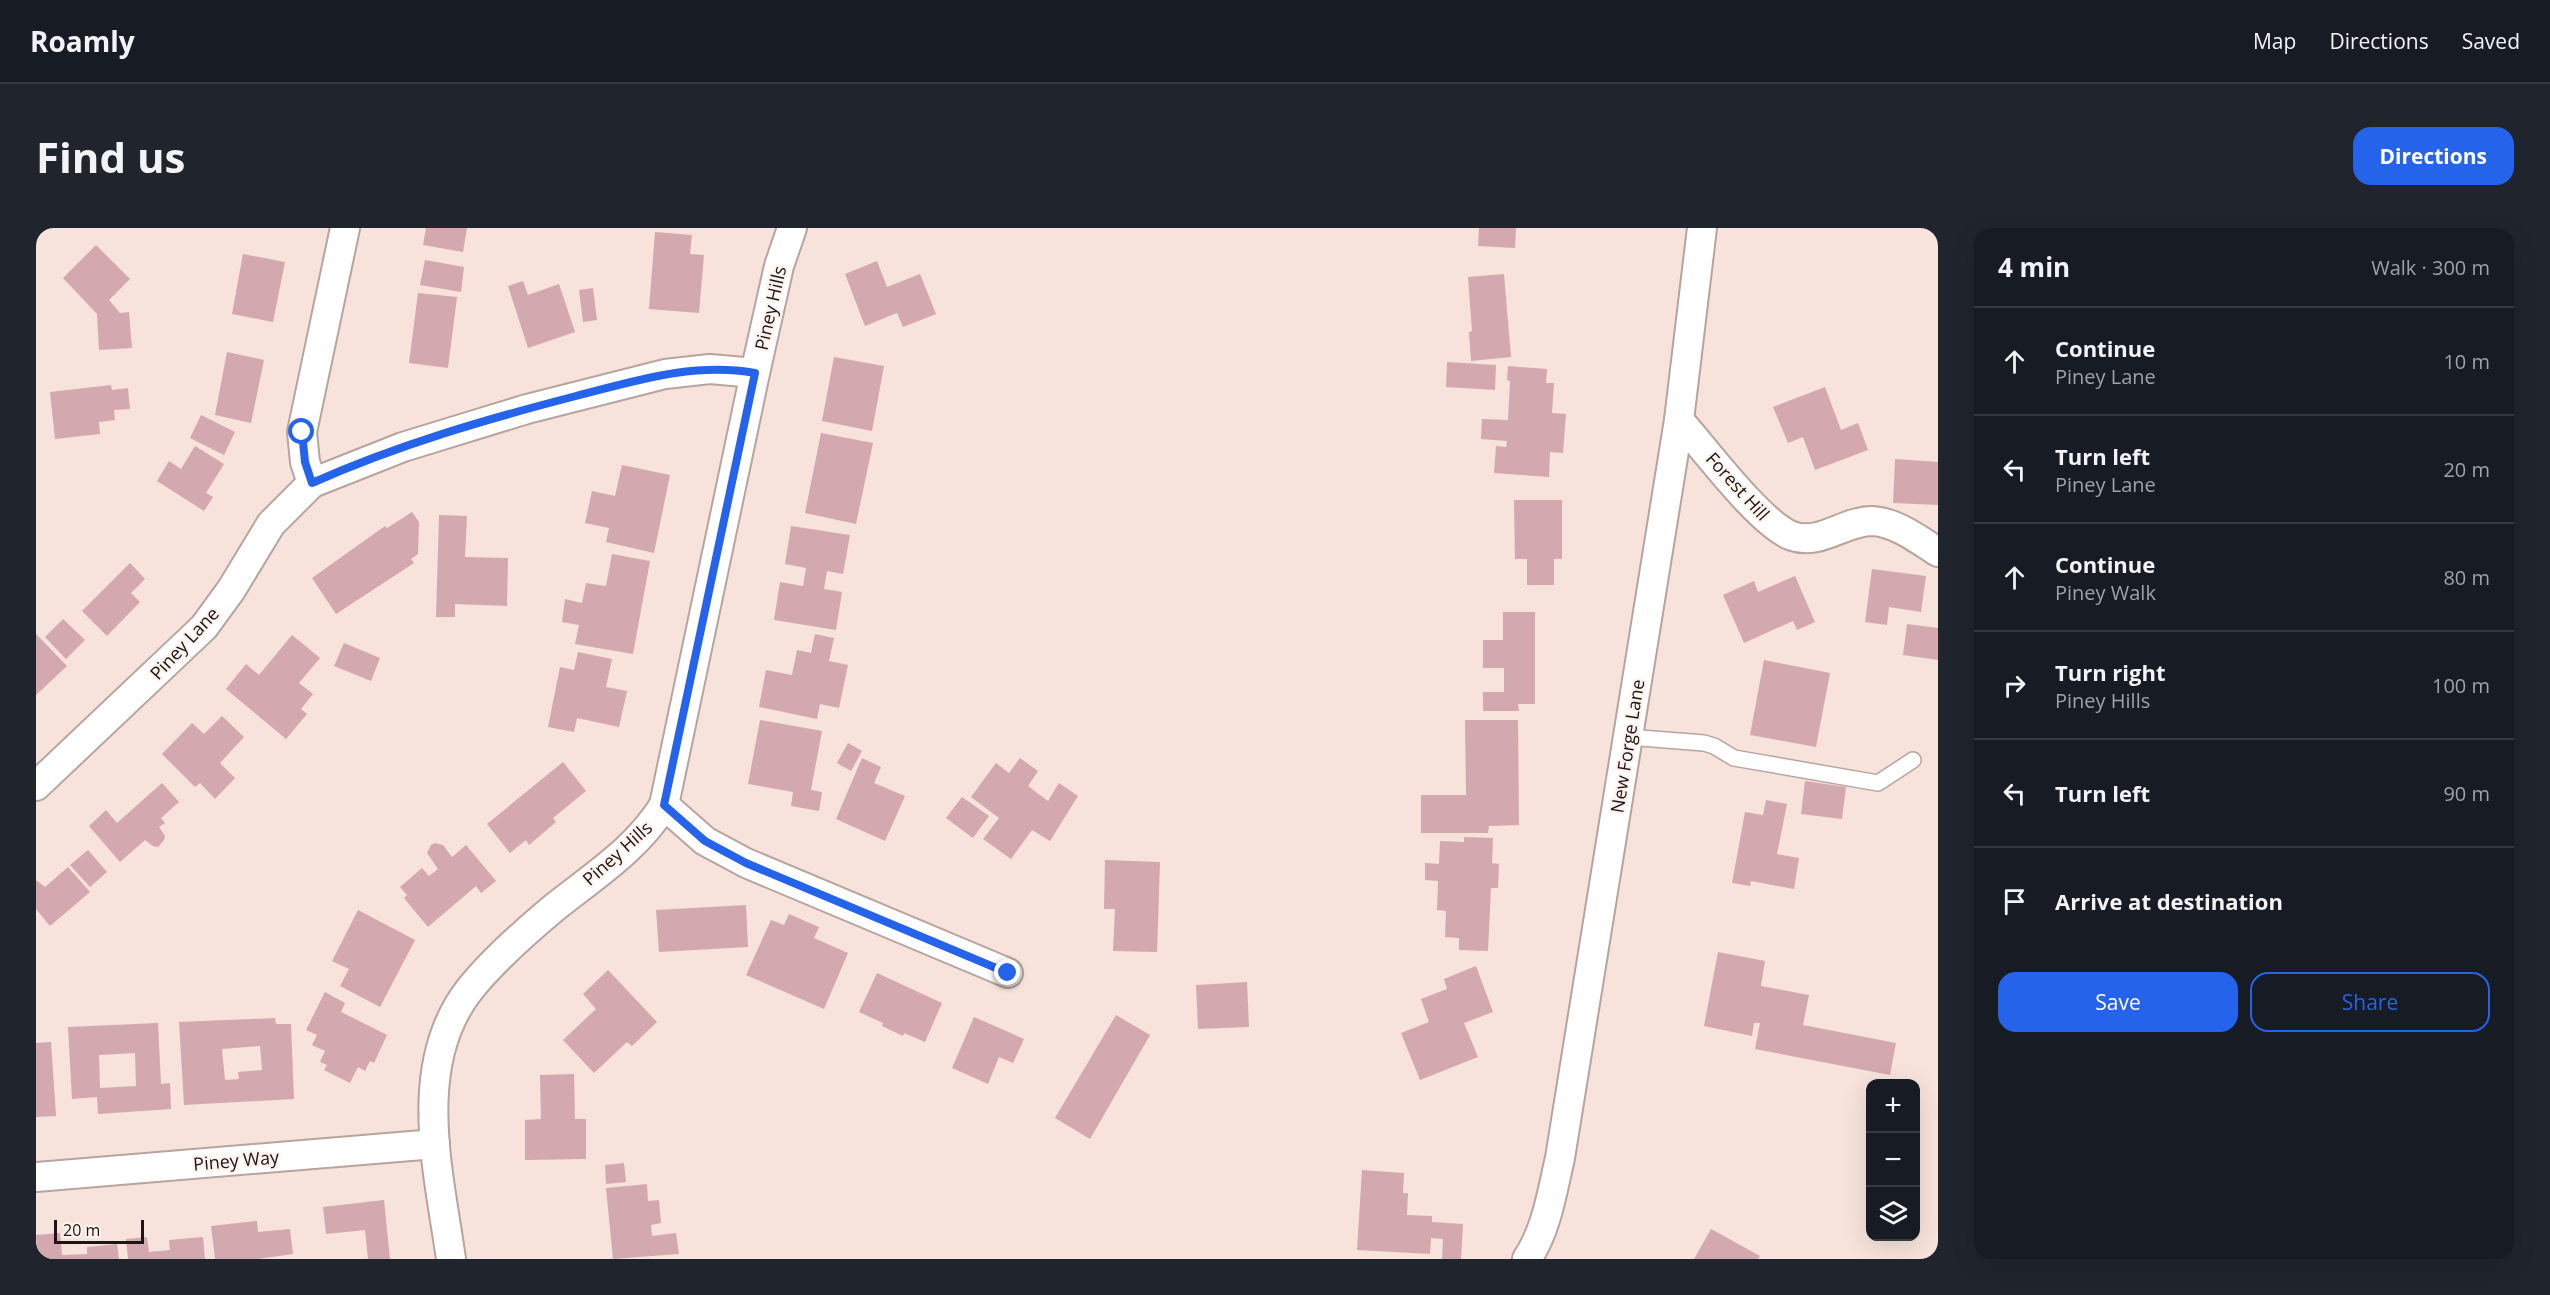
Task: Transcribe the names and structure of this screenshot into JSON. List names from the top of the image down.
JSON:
{
  "streets": {
    "street": [
      "Piney Hills",
      "Forest Hill",
      "Piney Lane",
      "New Forge Lane",
      "Piney Way"
    ]
  },
  "crossings": [
    ["Piney Hills", "Piney Lane"],
    ["Piney Hills", "Piney Way"],
    ["Forest Hill", "New Forge Lane"]
  ],
  "scale_bar": "20 m",
  "page": {
    "header": "Roamly",
    "nav": ["Map", "Directions", "Saved"],
    "buttons": [
      "Directions",
      ["Save", "Share"]
    ],
    "title": "Find us",
    "heading": ["4 min", "Walk · 300 m"],
    "list": [
      ["Continue", "Piney Lane", "10 m"],
      ["Turn left", "Piney Lane", "20 m"],
      ["Continue", "Piney Walk", "80 m"],
      ["Turn right", "Piney Hills", "100 m"],
      ["Turn left", "90 m"],
      "Arrive at destination"
    ],
    "map_buttons": ["+", "−"],
    "scale": "20 m"
  }
}
